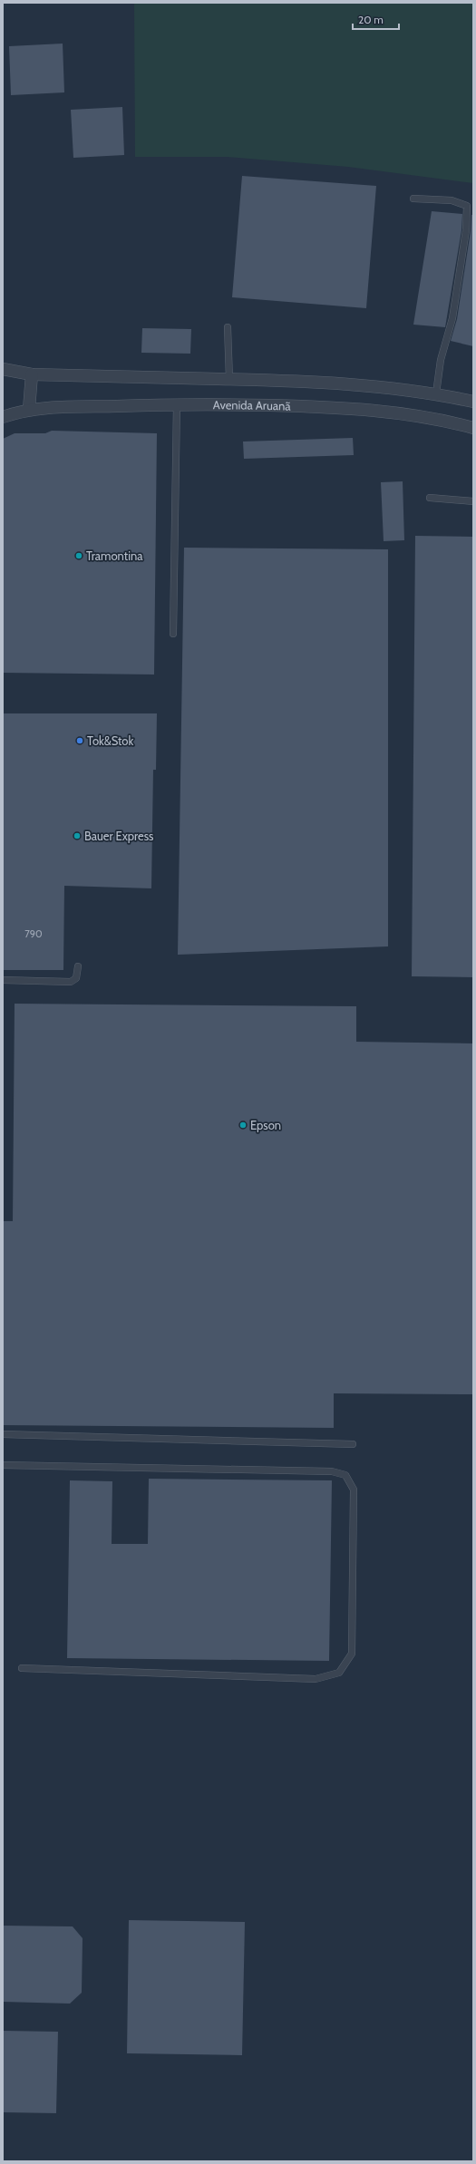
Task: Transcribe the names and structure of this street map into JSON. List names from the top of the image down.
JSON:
{
  "streets": {
    "street": ["Avenida Aruanã"]
  },
  "places": [
    "Tramontina",
    "Tok&Stok",
    "Bauer Express",
    "Epson"
  ],
  "house_numbers": ["790"],
  "scale_bar": "20 m"
}
